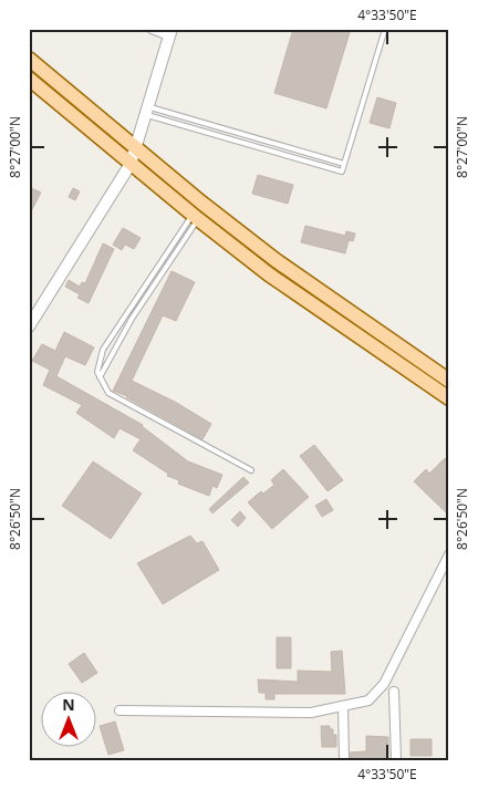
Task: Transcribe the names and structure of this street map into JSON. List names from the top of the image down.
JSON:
{
  "north": "top",
  "coordinates": ["4°33'50\"E", "8°27'00\"N", "8°26'50\"N"]
}
